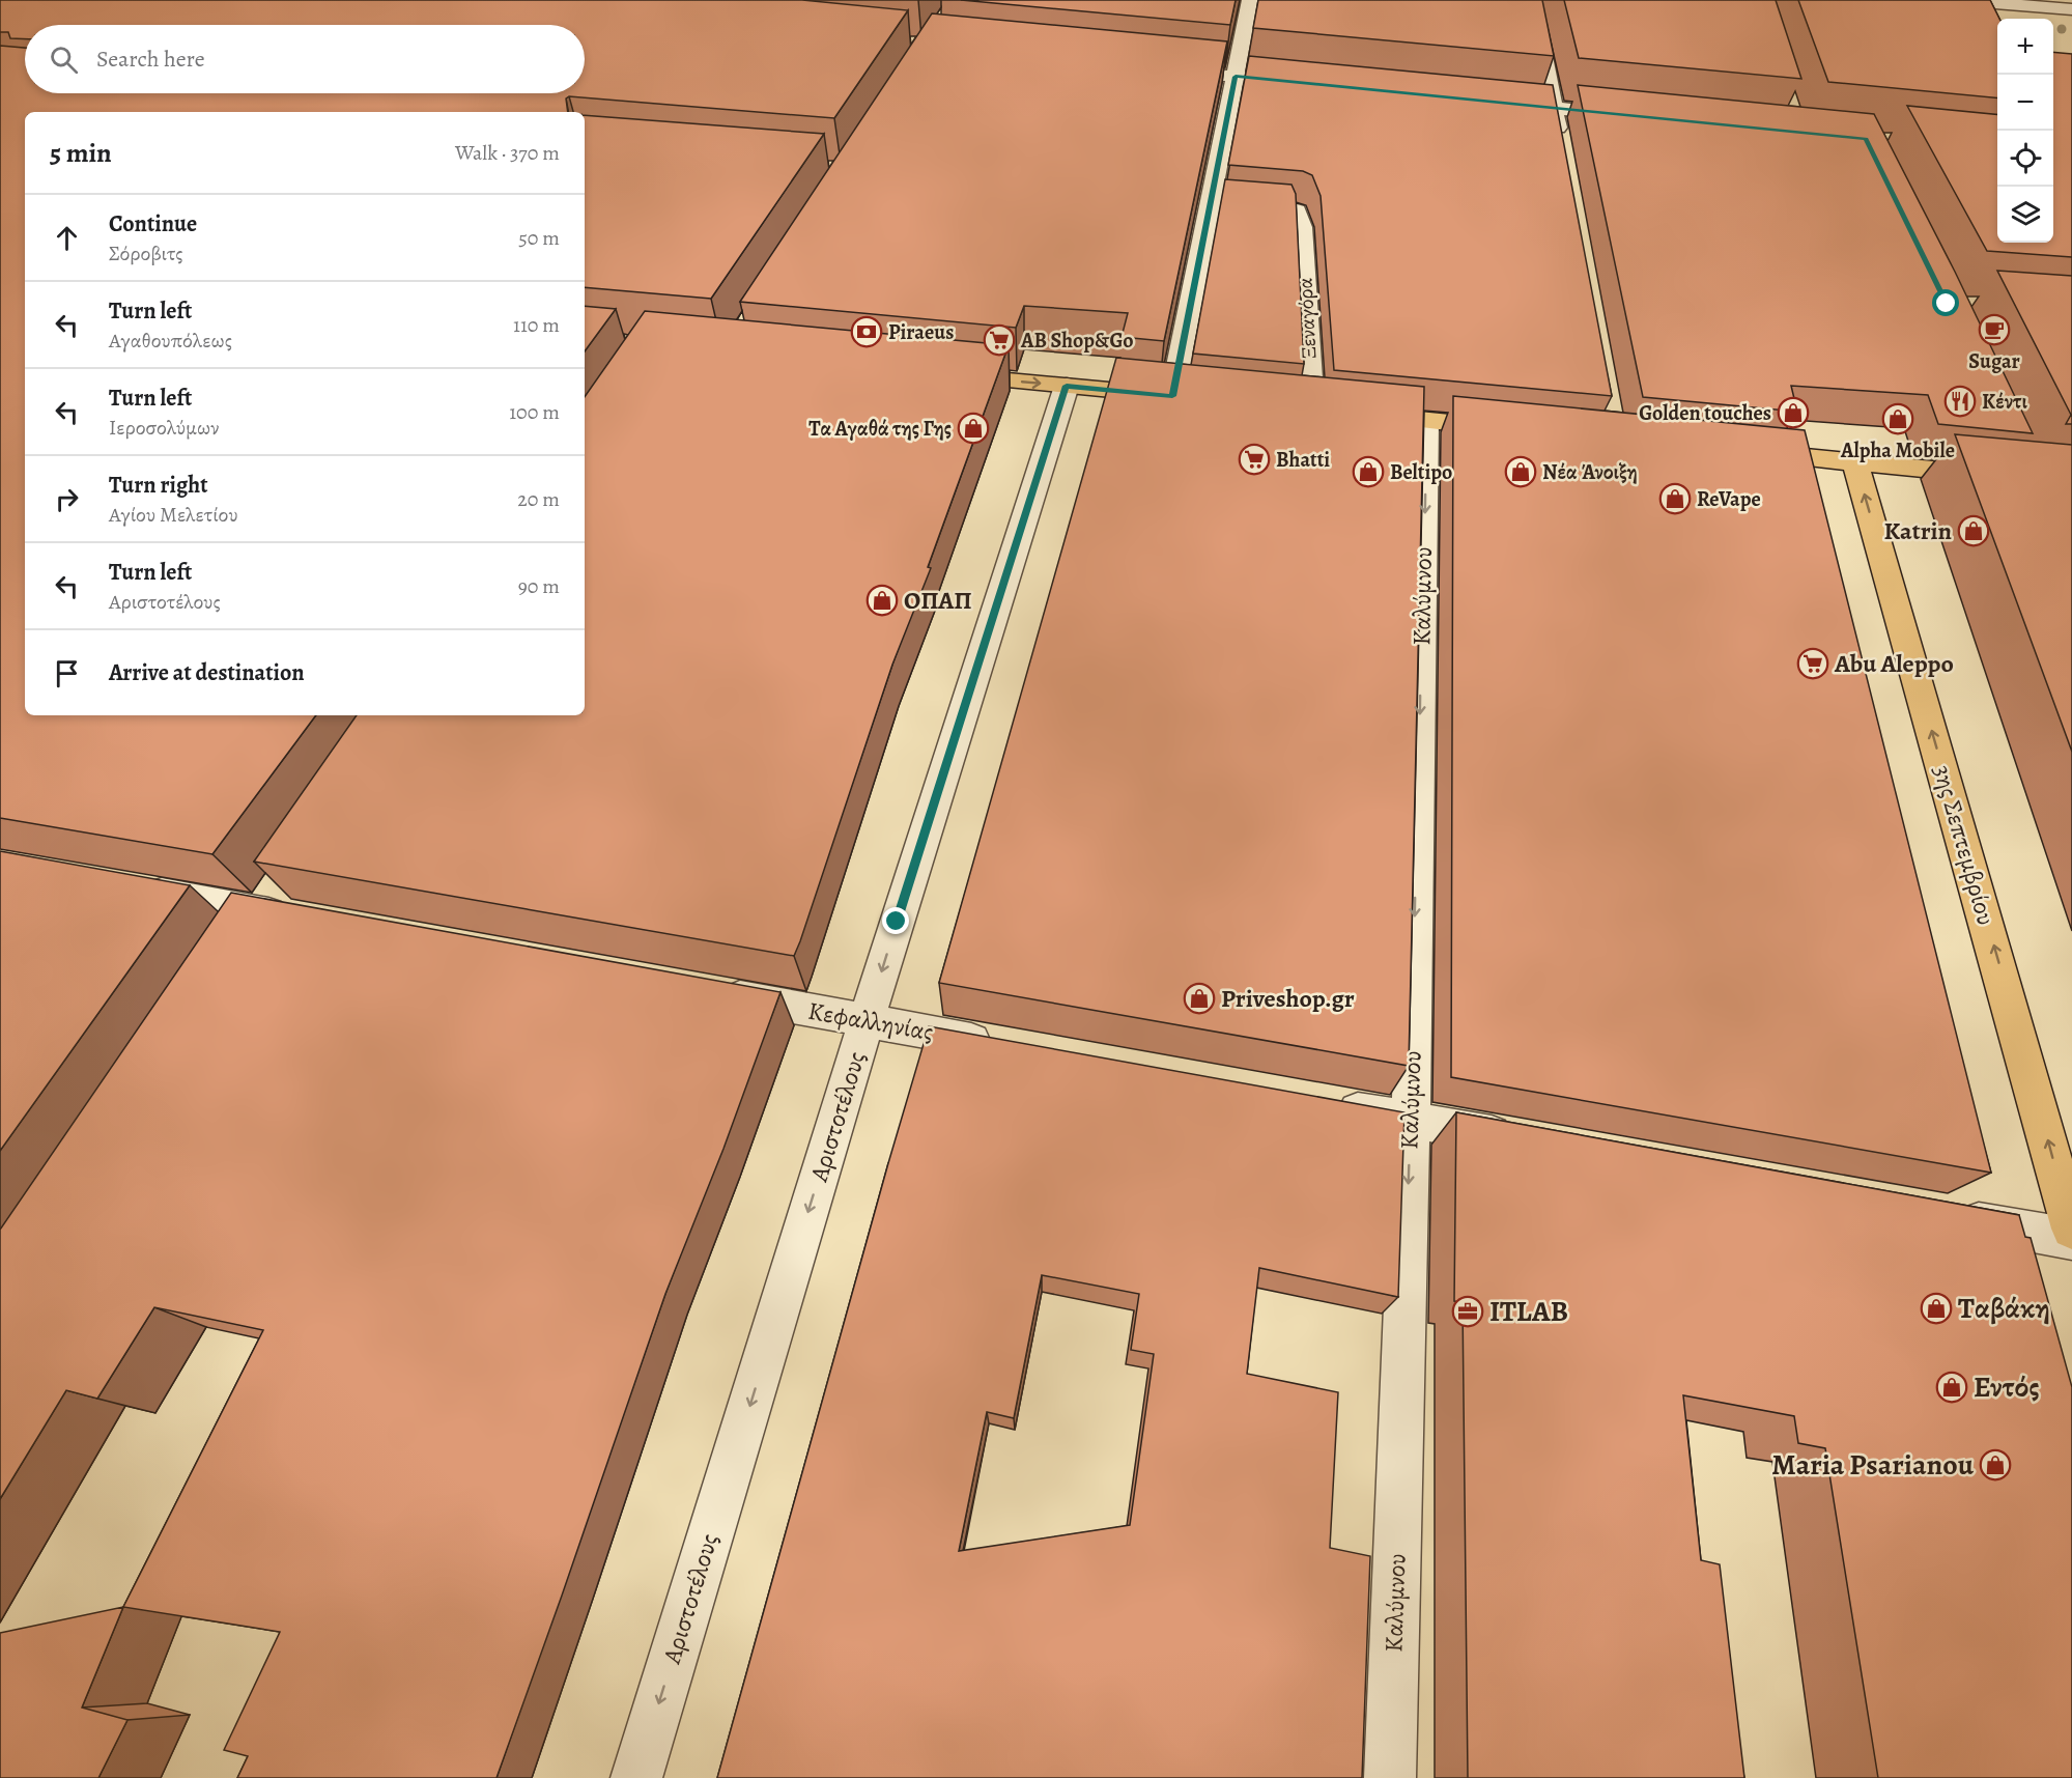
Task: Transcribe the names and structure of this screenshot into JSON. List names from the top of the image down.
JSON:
{
  "streets": {
    "main road": ["3ης Σεπτεμβρίου"],
    "street": [
      "Ξεναγόρα",
      "Καλύμνου",
      "Κεφαλληνίας",
      "Αριστοτέλους"
    ]
  },
  "crossings": [
    ["Κεφαλληνίας", "Αριστοτέλους"]
  ],
  "one_way": ["Καλύμνου", "3ης Σεπτεμβρίου", "Αριστοτέλους"],
  "places": {
    "cafe": ["Sugar"],
    "bank": ["Piraeus"],
    "supermarket": ["ΑΒ Shop&Go", "Bhatti", "Abu Aleppo"],
    "restaurant": ["Κέντι"],
    "shop": [
      "Golden touches",
      "Alpha Mobile",
      "Τα Αγαθά της Γης",
      "Beltipo",
      "Νέα Άνοιξη",
      "ReVape",
      "Katrin",
      "ΟΠΑΠ",
      "Priveshop.gr",
      "Ταβάκη",
      "Εντός",
      "Maria Psarianou"
    ],
    "office": ["ITLAB"]
  },
  "page": {
    "map_buttons": ["+", "−"],
    "search": "Search here",
    "heading": ["5 min", "Walk · 370 m"],
    "list": [
      ["Continue", "Σόροβιτς", "50 m"],
      ["Turn left", "Αγαθουπόλεως", "110 m"],
      ["Turn left", "Ιεροσολύμων", "100 m"],
      ["Turn right", "Αγίου Μελετίου", "20 m"],
      ["Turn left", "Αριστοτέλους", "90 m"],
      "Arrive at destination"
    ]
  }
}
